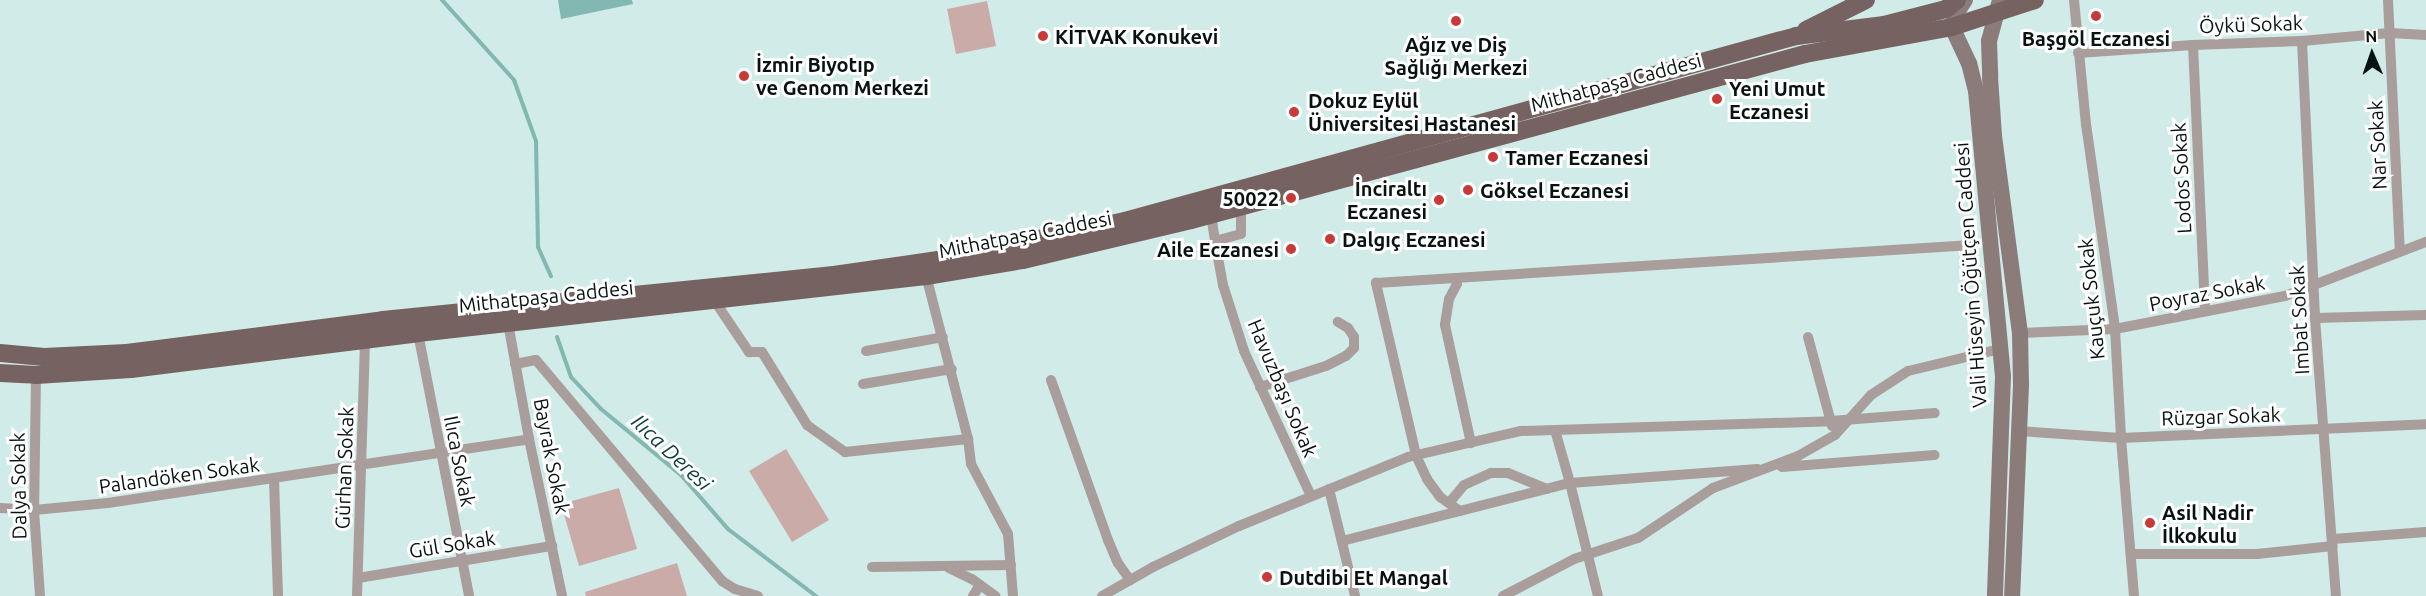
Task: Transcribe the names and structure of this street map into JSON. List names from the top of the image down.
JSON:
{
  "streets": {
    "main road": ["Mithatpaşa Caddesi", "Vali Hüseyin Öğütçen Caddesi"],
    "street": [
      "Öykü Sokak",
      "Nar Sokak",
      "Lodos Sokak",
      "Poyraz Sokak",
      "Kauçuk Sokak",
      "Imbat Sokak",
      "Havuzbaşı Sokak",
      "Rüzgar Sokak",
      "Bayrak Sokak",
      "Ilıca Sokak",
      "Gürhan Sokak",
      "Palandöken Sokak",
      "Dalya Sokak",
      "Gül Sokak"
    ]
  },
  "crossings": [
    ["Öykü Sokak", "Nar Sokak"],
    ["Öykü Sokak", "Lodos Sokak"],
    ["Öykü Sokak", "Kauçuk Sokak"],
    ["Öykü Sokak", "Imbat Sokak"],
    ["Mithatpaşa Caddesi", "Vali Hüseyin Öğütçen Caddesi"],
    ["Mithatpaşa Caddesi", "Havuzbaşı Sokak"],
    ["Mithatpaşa Caddesi", "Bayrak Sokak"],
    ["Mithatpaşa Caddesi", "Ilıca Sokak"],
    ["Mithatpaşa Caddesi", "Gürhan Sokak"],
    ["Mithatpaşa Caddesi", "Dalya Sokak"],
    ["Nar Sokak", "Poyraz Sokak"],
    ["Lodos Sokak", "Poyraz Sokak"],
    ["Vali Hüseyin Öğütçen Caddesi", "Poyraz Sokak"],
    ["Vali Hüseyin Öğütçen Caddesi", "Rüzgar Sokak"],
    ["Poyraz Sokak", "Kauçuk Sokak"],
    ["Poyraz Sokak", "Imbat Sokak"],
    ["Kauçuk Sokak", "Rüzgar Sokak"],
    ["Imbat Sokak", "Rüzgar Sokak"],
    ["Bayrak Sokak", "Palandöken Sokak"],
    ["Bayrak Sokak", "Gül Sokak"],
    ["Ilıca Sokak", "Palandöken Sokak"],
    ["Ilıca Sokak", "Gül Sokak"],
    ["Gürhan Sokak", "Palandöken Sokak"],
    ["Gürhan Sokak", "Gül Sokak"],
    ["Palandöken Sokak", "Dalya Sokak"]
  ],
  "water": ["Ilıca Deresi"],
  "places": [
    "Başgöl Eczanesi",
    "Ağız ve Diş Sağlığı Merkezi",
    "KİTVAK Konukevi",
    "İzmir Biyotıp ve Genom Merkezi",
    "Yeni Umut Eczanesi",
    "Dokuz Eylül Üniversitesi Hastanesi",
    "Tamer Eczanesi",
    "Göksel Eczanesi",
    "50022",
    "İnciraltı Eczanesi",
    "Dalgıç Eczanesi",
    "Aile Eczanesi",
    "Asil Nadir İlkokulu",
    "Dutdibi Et Mangal"
  ],
  "north": "top"
}
